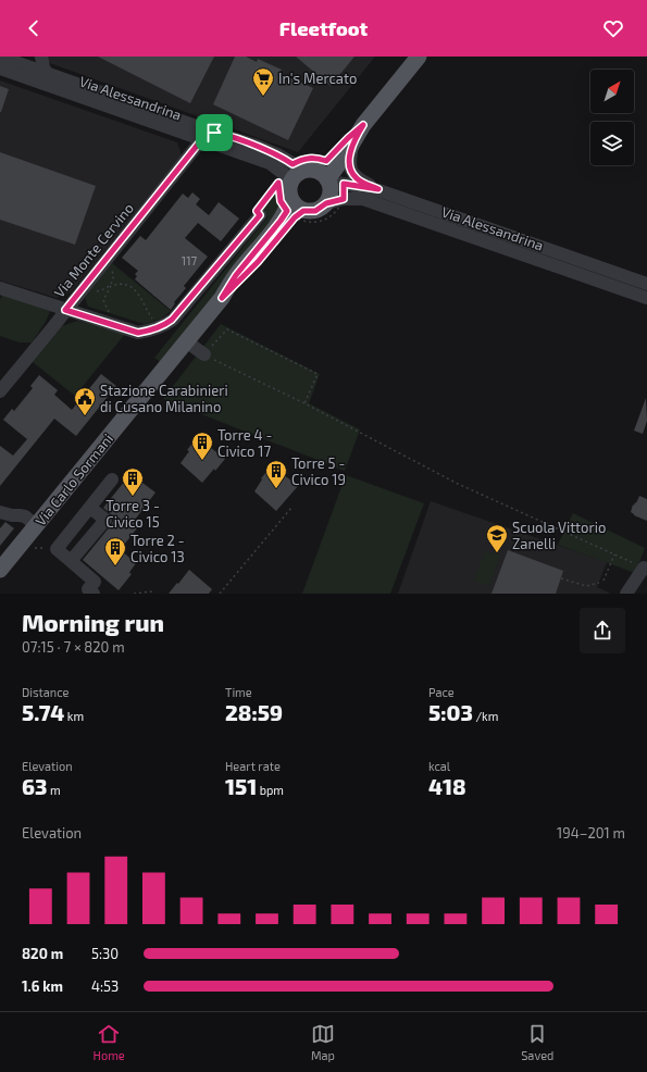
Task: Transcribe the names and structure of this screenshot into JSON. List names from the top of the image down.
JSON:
{
  "streets": {
    "main road": ["Via Carlo Sormani"],
    "street": ["Via Alessandrina", "Via Monte Cervino"]
  },
  "crossings": [
    ["Via Alessandrina", "Via Monte Cervino"],
    ["Via Alessandrina", "Via Carlo Sormani"]
  ],
  "places": {
    "supermarket": ["In's Mercato"],
    "public building": ["Stazione Carabinieri di Cusano Milanino"],
    "building": [
      "Torre 4 - Civico 17",
      "Torre 5 - Civico 19",
      "Torre 3 - Civico 15",
      "Torre 2 - Civico 13"
    ],
    "school or university": ["Scuola Vittorio Zanelli"]
  },
  "house_numbers": ["117"],
  "north": "top right",
  "page": {
    "header": "Fleetfoot",
    "heading": ["Morning run", "07:15 · 7 × 820 m"],
    "stats": [
      ["Distance", "5.74 km"],
      ["Time", "28:59"],
      ["Pace", "5:03 /km"],
      ["Elevation", "63 m"],
      ["Heart rate", "151 bpm"],
      ["kcal", "418"]
    ],
    "chart": ["Elevation", "194–201 m"],
    "list": [
      {
        "name": "820 m",
        "note": "5:30"
      },
      {
        "name": "1.6 km",
        "note": "4:53"
      }
    ],
    "tabs": ["Home", "Map", "Saved"]
  }
}
